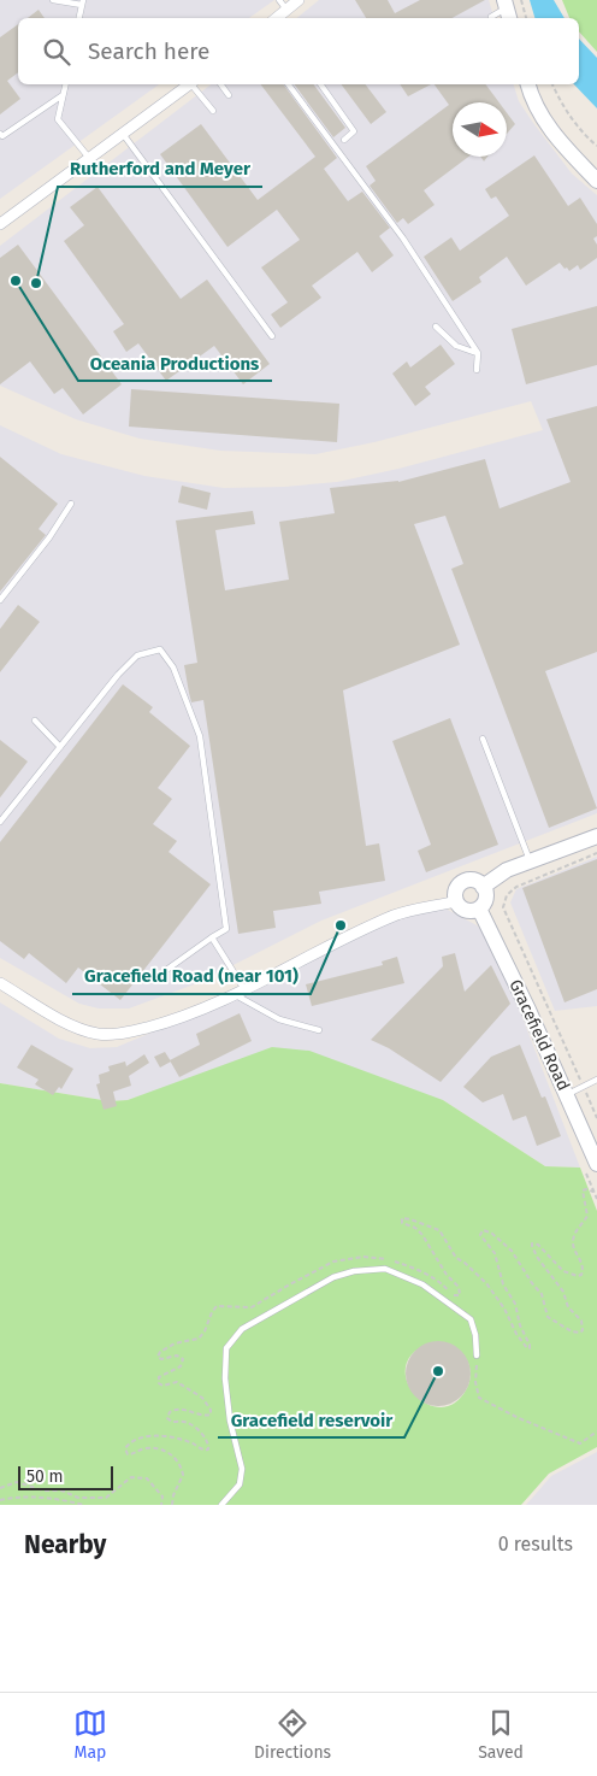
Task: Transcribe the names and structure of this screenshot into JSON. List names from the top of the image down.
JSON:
{
  "streets": {
    "main road": ["Gracefield Road"]
  },
  "places": [
    "Oceania Productions",
    "Rutherford and Meyer",
    "Gracefield Road (near 101)",
    "Gracefield reservoir"
  ],
  "scale_bar": "50 m",
  "north": "right",
  "page": {
    "search": "Search here",
    "scale": "50 m",
    "heading": ["Nearby", "0 results"],
    "nav": ["Map", "Directions", "Saved"]
  }
}
